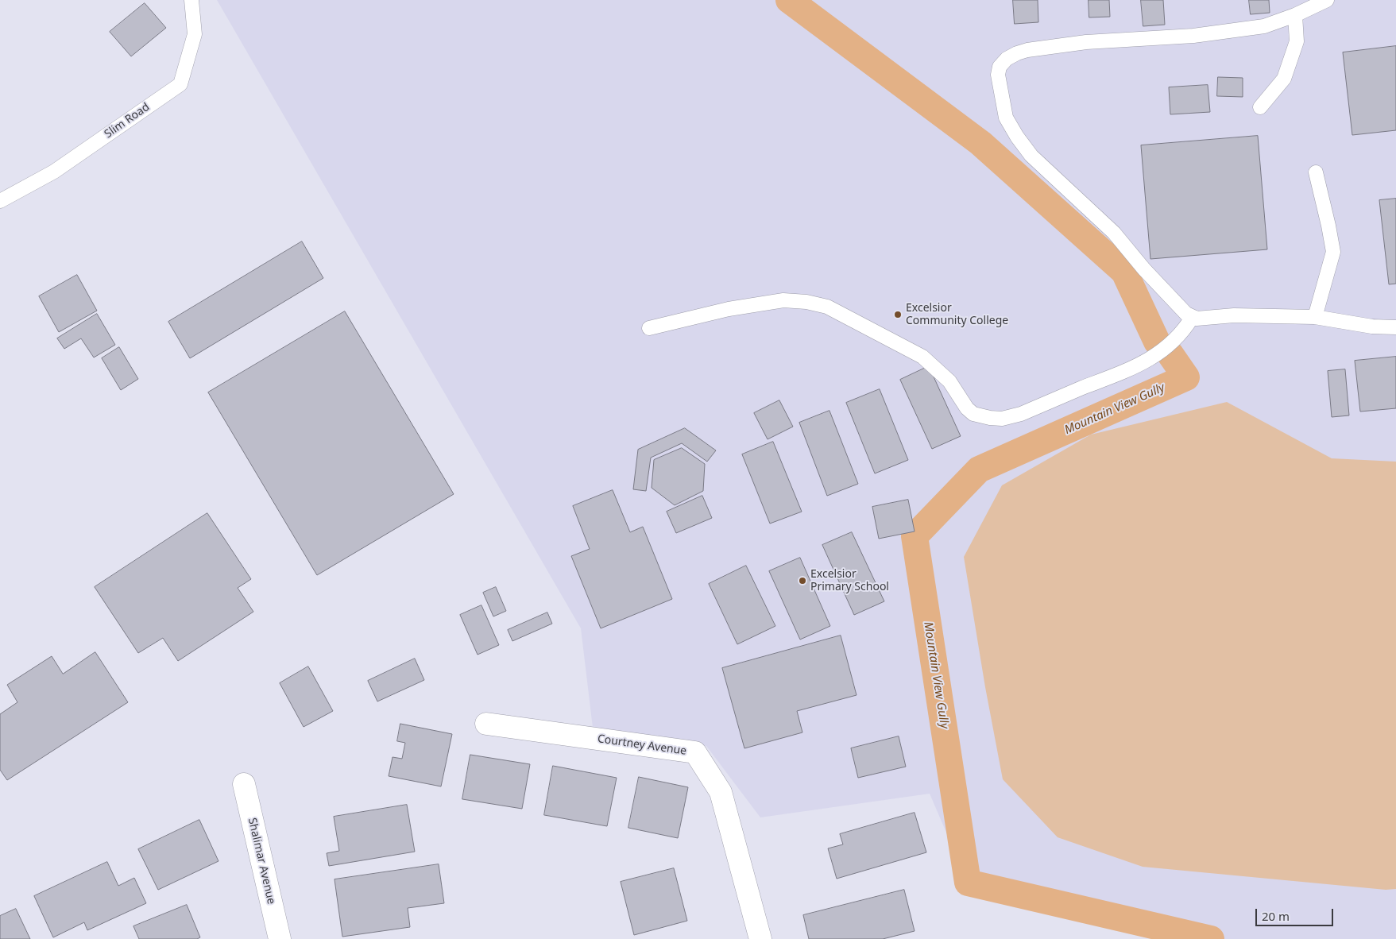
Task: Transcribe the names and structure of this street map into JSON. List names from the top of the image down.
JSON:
{
  "streets": {
    "street": ["Courtney Avenue", "Shalimar Avenue"],
    "lane": ["Slim Road"]
  },
  "water": ["Mountain View Gully"],
  "places": ["Excelsior Community College", "Excelsior Primary School"],
  "scale_bar": "20 m"
}
